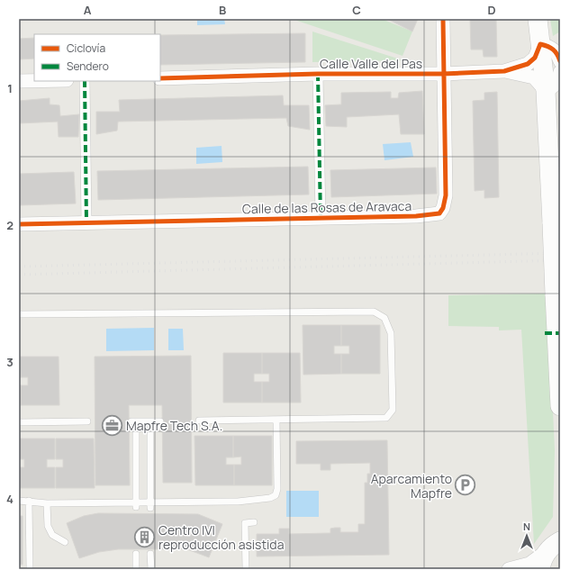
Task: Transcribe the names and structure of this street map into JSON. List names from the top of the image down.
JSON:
{
  "streets": {
    "street": ["Calle Valle del Pas", "Calle de las Rosas de Aravaca"]
  },
  "crossings": [
    ["Calle Valle del Pas", "Calle de las Rosas de Aravaca"]
  ],
  "places": {
    "office": ["Mapfre Tech S.A."],
    "parking": ["Aparcamiento Mapfre"],
    "building": ["Centro IVI reproducción asistida"]
  },
  "legend": ["Ciclovía", "Sendero"],
  "north": "top",
  "grid": {
    "columns": [
      "A",
      "B",
      "C",
      "D"
    ],
    "rows": [
      "1",
      "2",
      "3",
      "4"
    ]
  }
}
